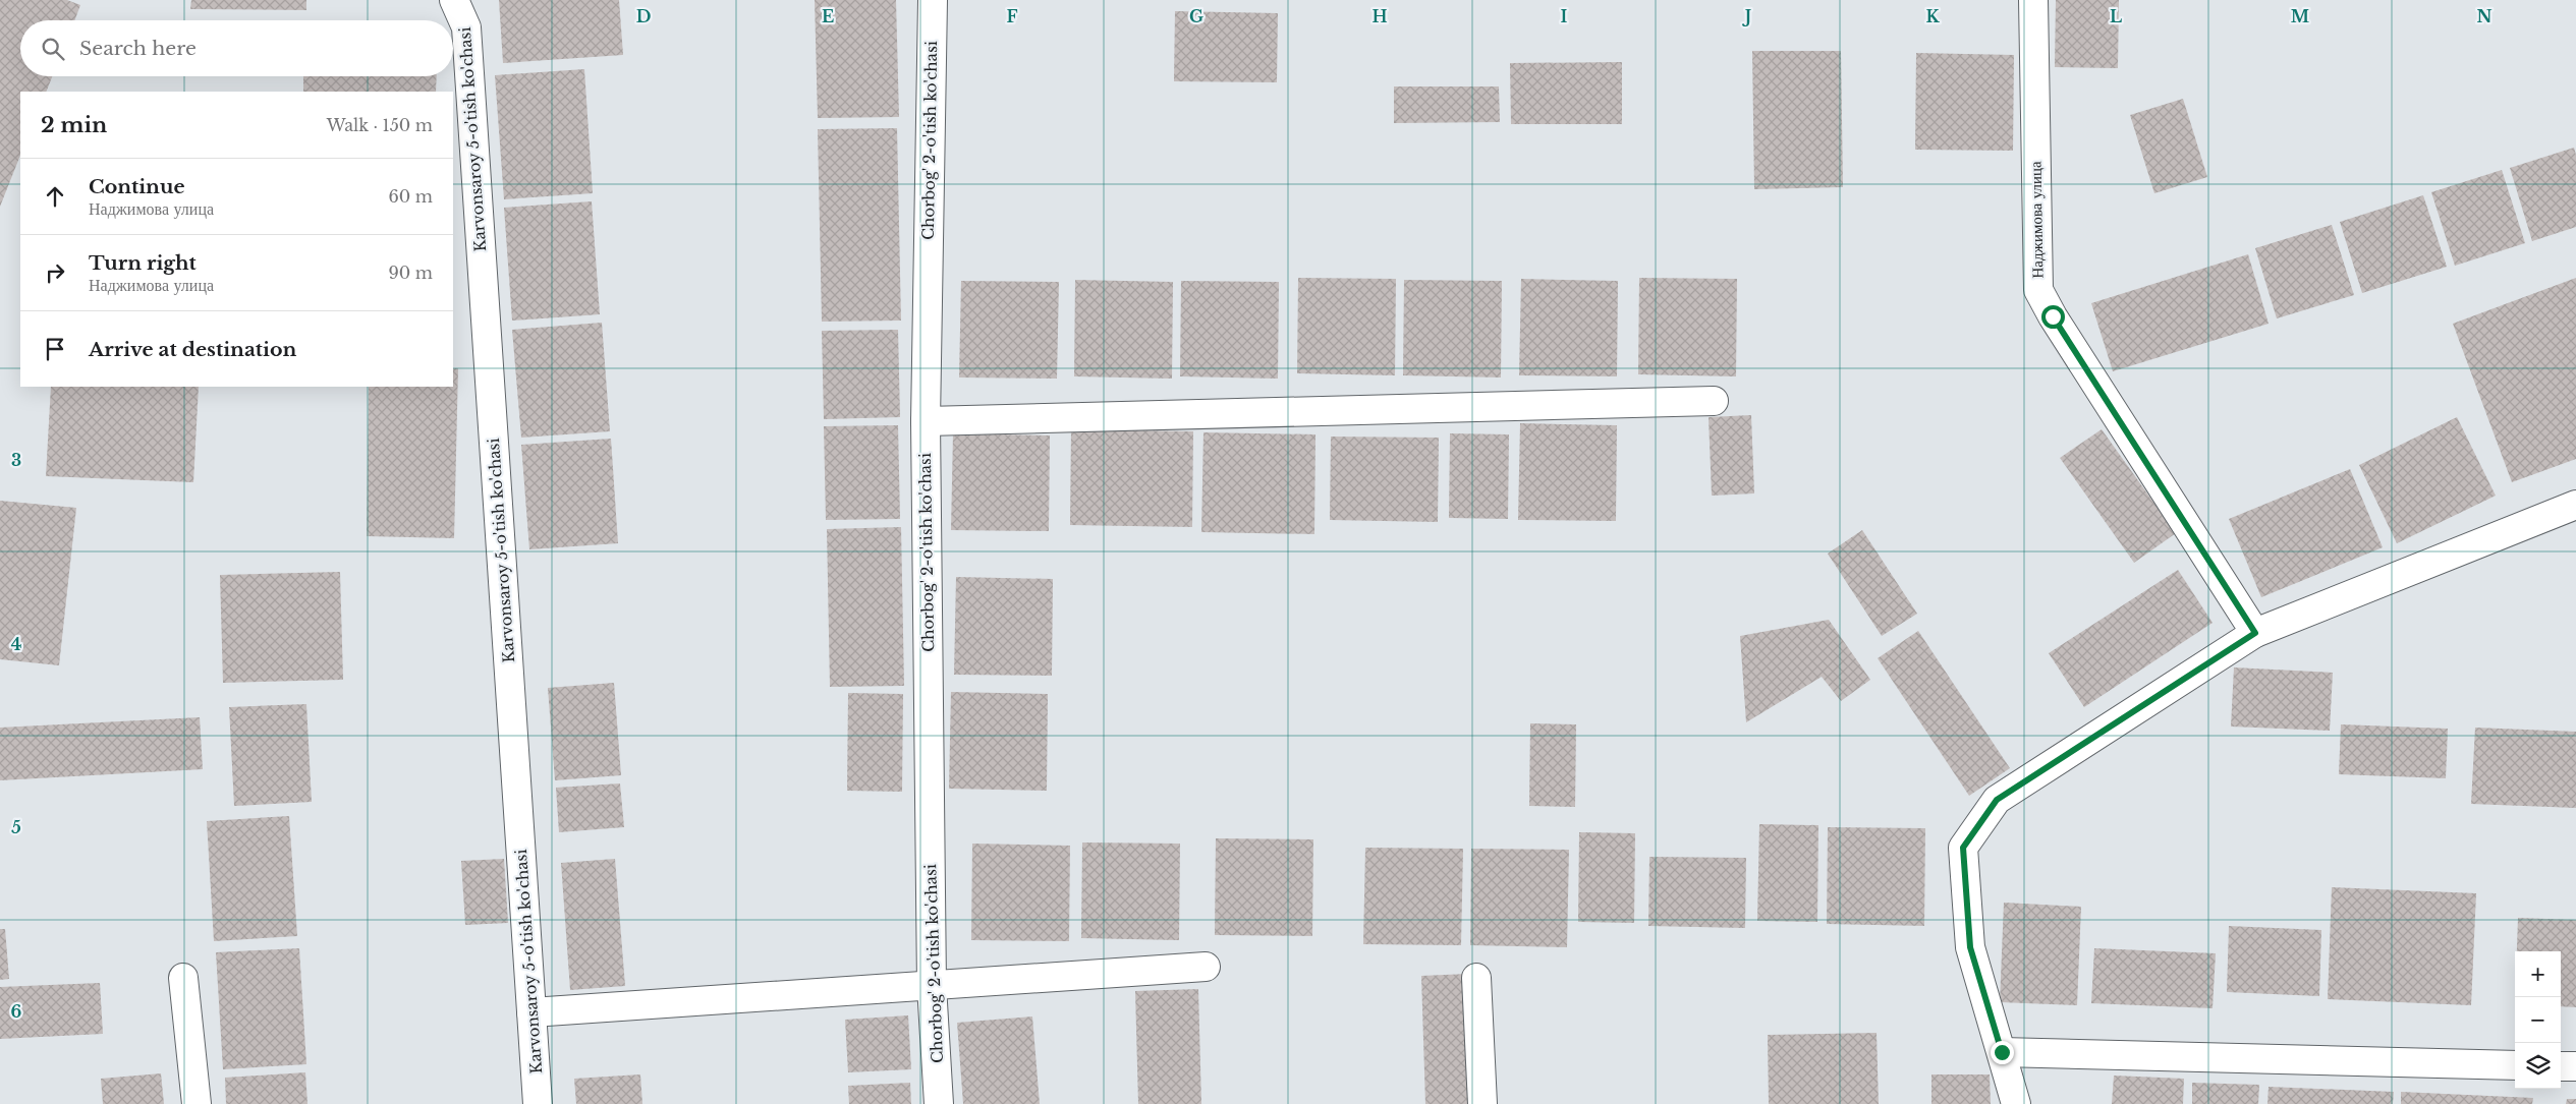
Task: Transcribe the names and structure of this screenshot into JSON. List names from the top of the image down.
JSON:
{
  "streets": {
    "street": ["Karvonsaroy 5-o'tish ko'chasi", "Chorbog' 2-o'tish ko'chasi", "Наджимова улица"]
  },
  "page": {
    "search": "Search here",
    "heading": ["2 min", "Walk · 150 m"],
    "list": [
      ["Continue", "Наджимова улица", "60 m"],
      ["Turn right", "Наджимова улица", "90 m"],
      "Arrive at destination"
    ],
    "map_buttons": ["+", "−"]
  },
  "grid": {
    "columns": [
      "D",
      "E",
      "F",
      "G",
      "H",
      "I",
      "J",
      "K",
      "L",
      "M",
      "N"
    ],
    "rows": [
      "3",
      "4",
      "5",
      "6"
    ]
  }
}
